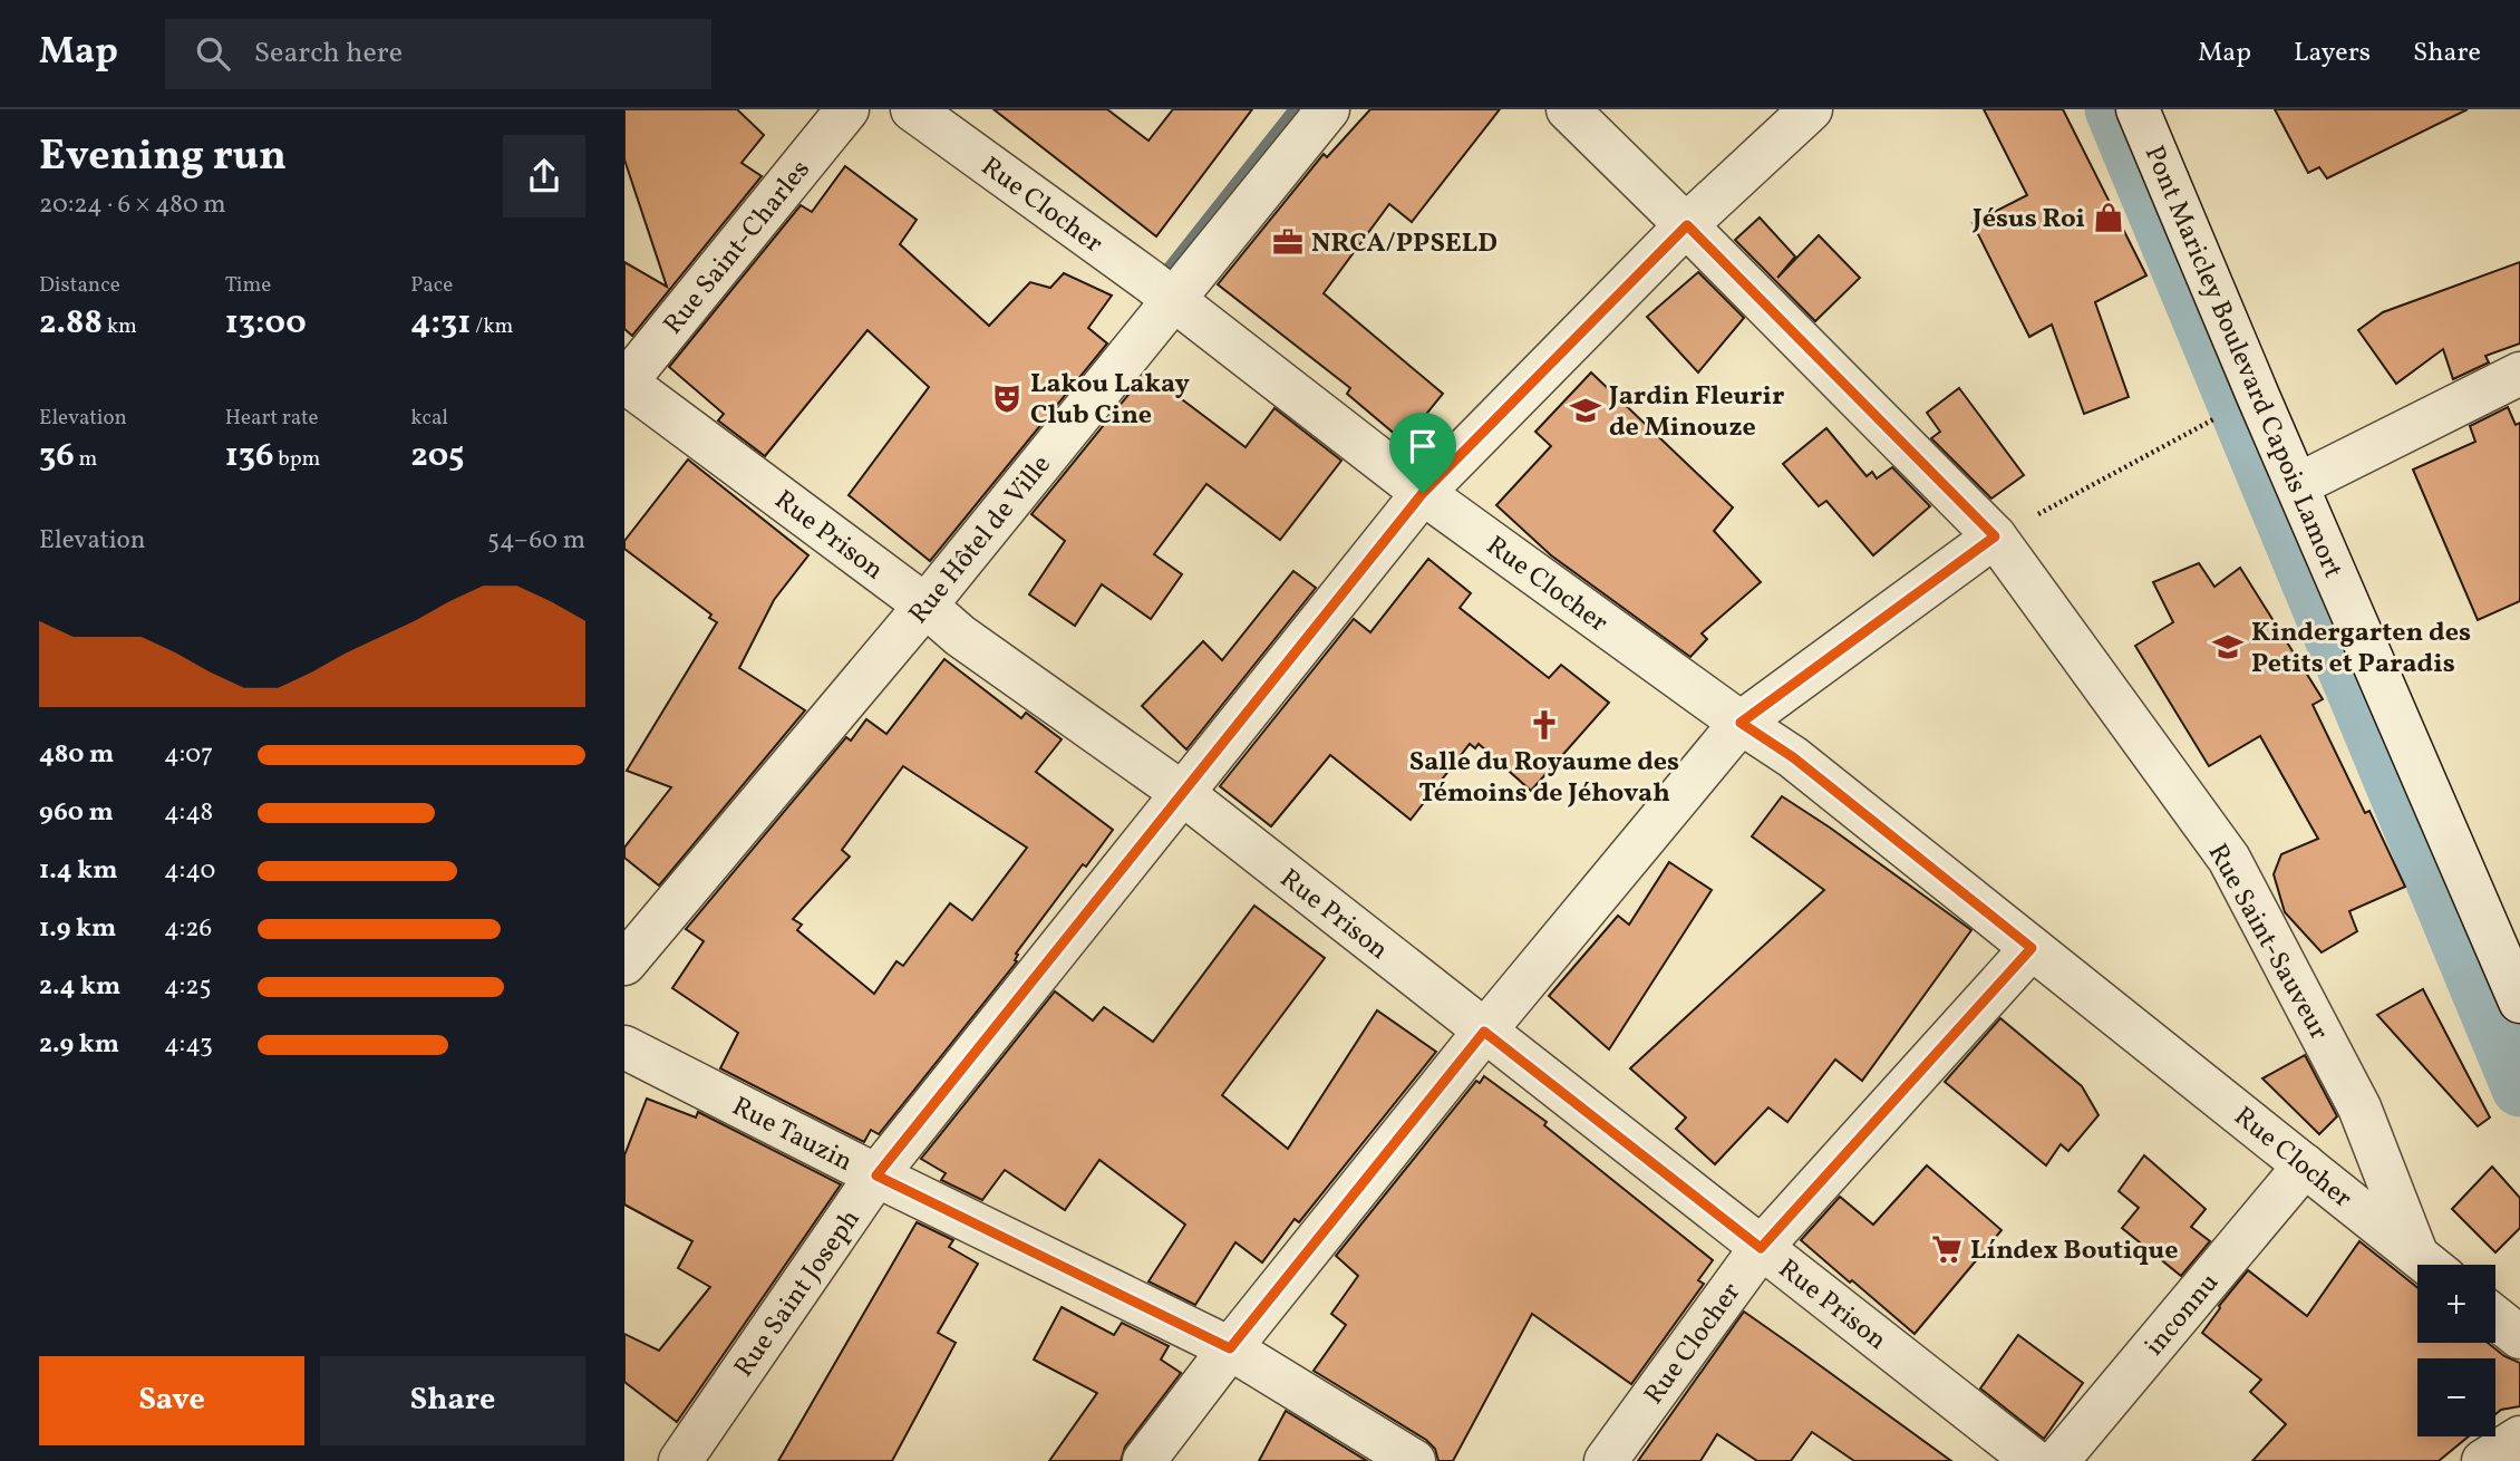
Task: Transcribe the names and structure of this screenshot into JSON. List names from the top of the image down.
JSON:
{
  "streets": {
    "street": [
      "Rue Clocher",
      "Rue Saint-Charles",
      "Pont Maricley Boulevard Capois Lamort",
      "Rue Prison",
      "Rue Hôtel de Ville",
      "Rue Saint-Sauveur",
      "Rue Tauzin",
      "Rue Saint Joseph",
      "inconnu"
    ]
  },
  "crossings": [
    ["Rue Clocher", "Rue Prison"],
    ["Rue Clocher", "Rue Hôtel de Ville"],
    ["Rue Clocher", "Rue Saint Joseph"],
    ["Rue Clocher", "inconnu"],
    ["Rue Saint-Charles", "Rue Prison"],
    ["Rue Prison", "Rue Hôtel de Ville"],
    ["Rue Prison", "Rue Saint Joseph"],
    ["Rue Saint-Sauveur", "Rue Saint Joseph"],
    ["Rue Tauzin", "Rue Saint Joseph"]
  ],
  "places": {
    "shop": ["Jésus Roi"],
    "office": ["NRCA/PPSELD"],
    "theatre": ["Lakou Lakay Club Cine"],
    "school or university": ["Jardin Fleurir de Minouze", "Kindergarten des Petits et Paradis"],
    "church": ["Salle du Royaume des Témoins de Jéhovah"],
    "supermarket": ["Líndex Boutique"]
  },
  "page": {
    "header": "Map",
    "search": "Search here",
    "nav": ["Map", "Layers", "Share"],
    "heading": ["Evening run", "20:24 · 6 × 480 m"],
    "stats": [
      ["Distance", "2.88 km"],
      ["Time", "13:00"],
      ["Pace", "4:31 /km"],
      ["Elevation", "36 m"],
      ["Heart rate", "136 bpm"],
      ["kcal", "205"]
    ],
    "chart": ["Elevation", "54–60 m"],
    "list": [
      {
        "name": "480 m",
        "note": "4:07"
      },
      {
        "name": "960 m",
        "note": "4:48"
      },
      {
        "name": "1.4 km",
        "note": "4:40"
      },
      {
        "name": "1.9 km",
        "note": "4:26"
      },
      {
        "name": "2.4 km",
        "note": "4:25"
      },
      {
        "name": "2.9 km",
        "note": "4:43"
      }
    ],
    "map_buttons": ["+", "−"],
    "buttons": ["Save", "Share"]
  }
}
